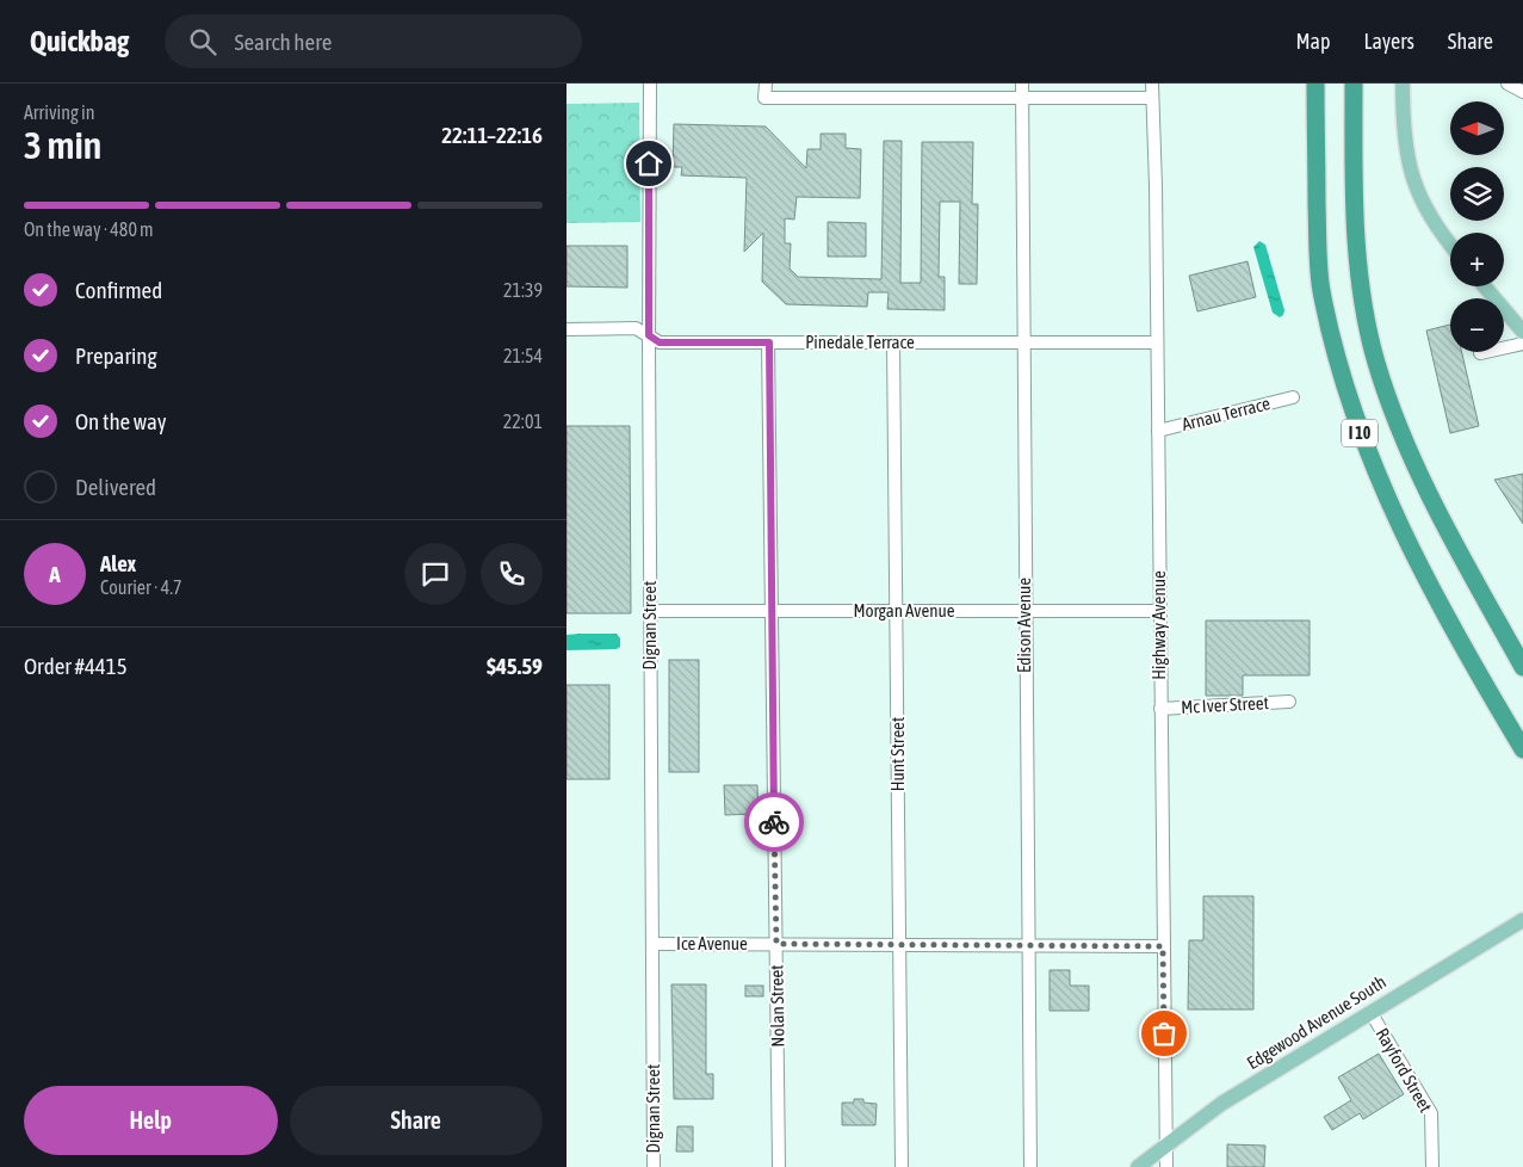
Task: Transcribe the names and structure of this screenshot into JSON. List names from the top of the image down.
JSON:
{
  "streets": {
    "highway": ["I 10"],
    "main road": ["Edgewood Avenue South"],
    "street": [
      "Pinedale Terrace",
      "Arnau Terrace",
      "Morgan Avenue",
      "Dignan Street",
      "Edison Avenue",
      "Highway Avenue",
      "Mc Iver Street",
      "Hunt Street",
      "Ice Avenue",
      "Nolan Street",
      "Rayford Street"
    ]
  },
  "crossings": [
    ["Pinedale Terrace", "Dignan Street"],
    ["Pinedale Terrace", "Edison Avenue"],
    ["Pinedale Terrace", "Highway Avenue"],
    ["Pinedale Terrace", "Hunt Street"],
    ["Pinedale Terrace", "Nolan Street"],
    ["Arnau Terrace", "Highway Avenue"],
    ["Morgan Avenue", "Dignan Street"],
    ["Morgan Avenue", "Edison Avenue"],
    ["Morgan Avenue", "Highway Avenue"],
    ["Morgan Avenue", "Hunt Street"],
    ["Morgan Avenue", "Nolan Street"],
    ["Dignan Street", "Ice Avenue"],
    ["Edison Avenue", "Ice Avenue"],
    ["Highway Avenue", "Mc Iver Street"],
    ["Highway Avenue", "Ice Avenue"],
    ["Highway Avenue", "Edgewood Avenue South"],
    ["Hunt Street", "Ice Avenue"],
    ["Ice Avenue", "Nolan Street"],
    ["Edgewood Avenue South", "Rayford Street"]
  ],
  "north": "left",
  "page": {
    "header": "Quickbag",
    "search": "Search here",
    "nav": ["Map", "Layers", "Share"],
    "heading": ["3 min", "Arriving in", "22:11–22:16"],
    "panel": [
      "Alex",
      "Courier · 4.7",
      "Order #4415",
      "$45.59"
    ],
    "map_buttons": ["+", "−"],
    "bar": "On the way · 480 m",
    "list": [
      ["Confirmed", "21:39"],
      ["Preparing", "21:54"],
      ["On the way", "22:01"],
      "Delivered"
    ],
    "round": "A",
    "buttons": ["Help", "Share"]
  }
}
